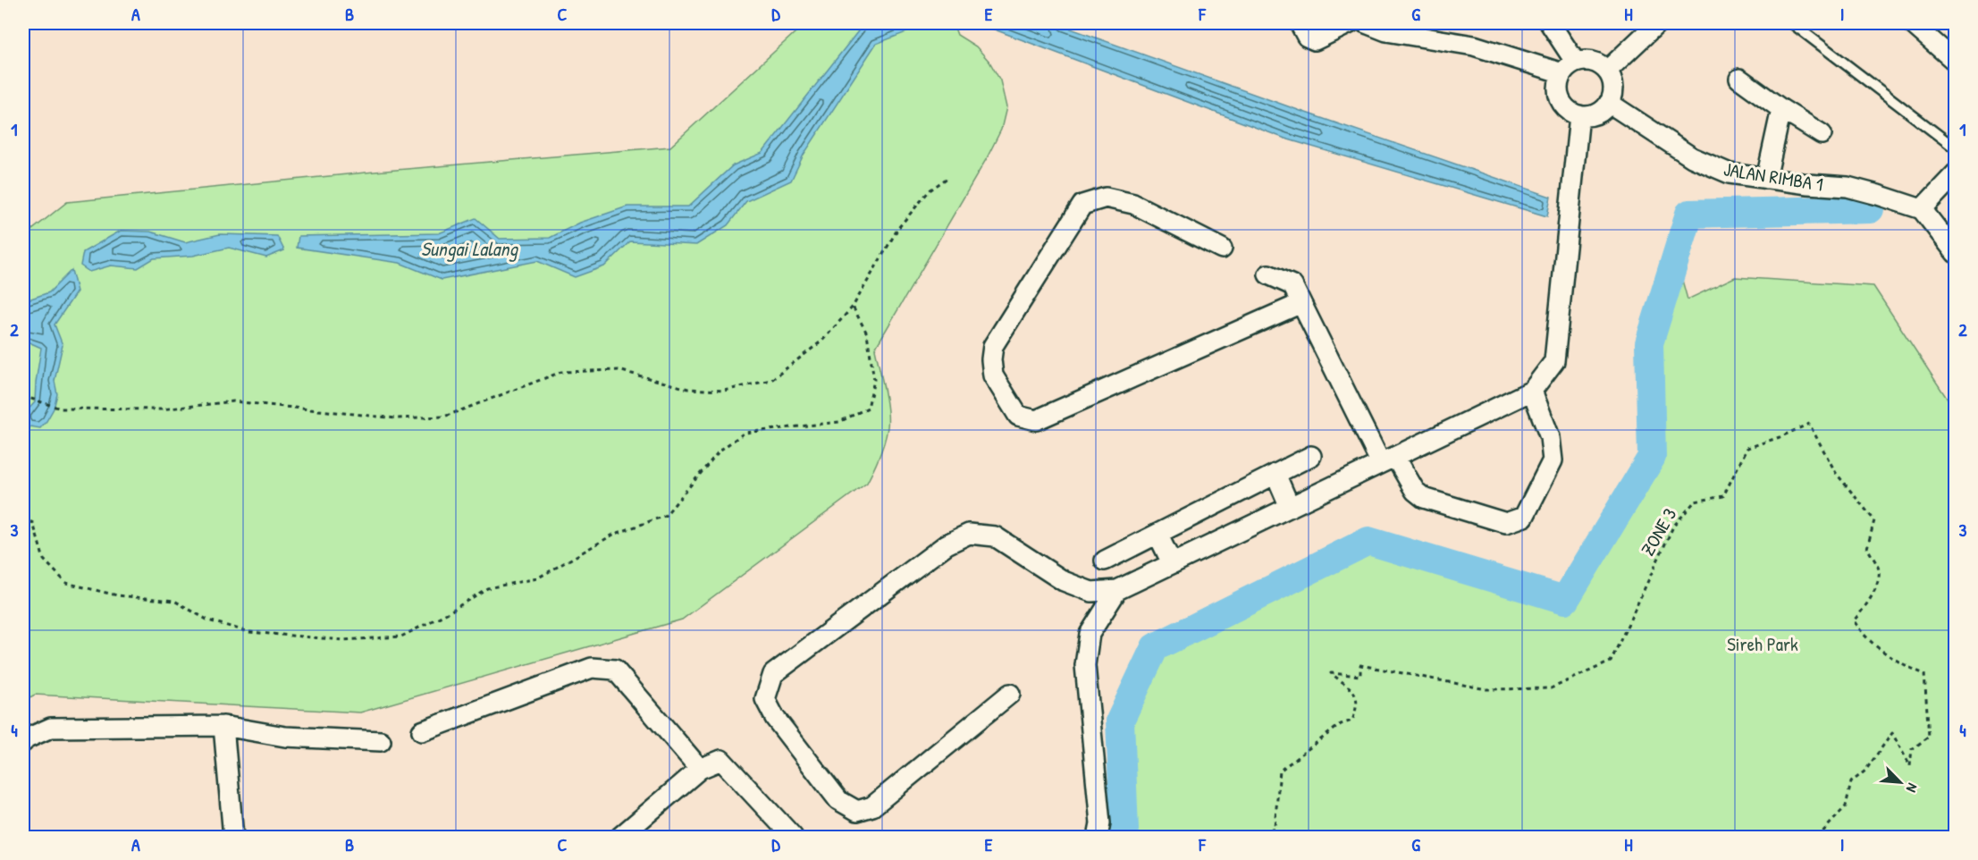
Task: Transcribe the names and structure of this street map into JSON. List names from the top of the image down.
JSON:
{
  "streets": {
    "street": ["JALAN RIMBA 1"],
    "path": ["ZONE 3"]
  },
  "water": ["Sungai Lalang"],
  "parks": ["Sireh Park"],
  "north": "bottom right",
  "grid": {
    "columns": [
      "A",
      "B",
      "C",
      "D",
      "E",
      "F",
      "G",
      "H",
      "I"
    ],
    "rows": [
      "1",
      "2",
      "3",
      "4"
    ]
  }
}
